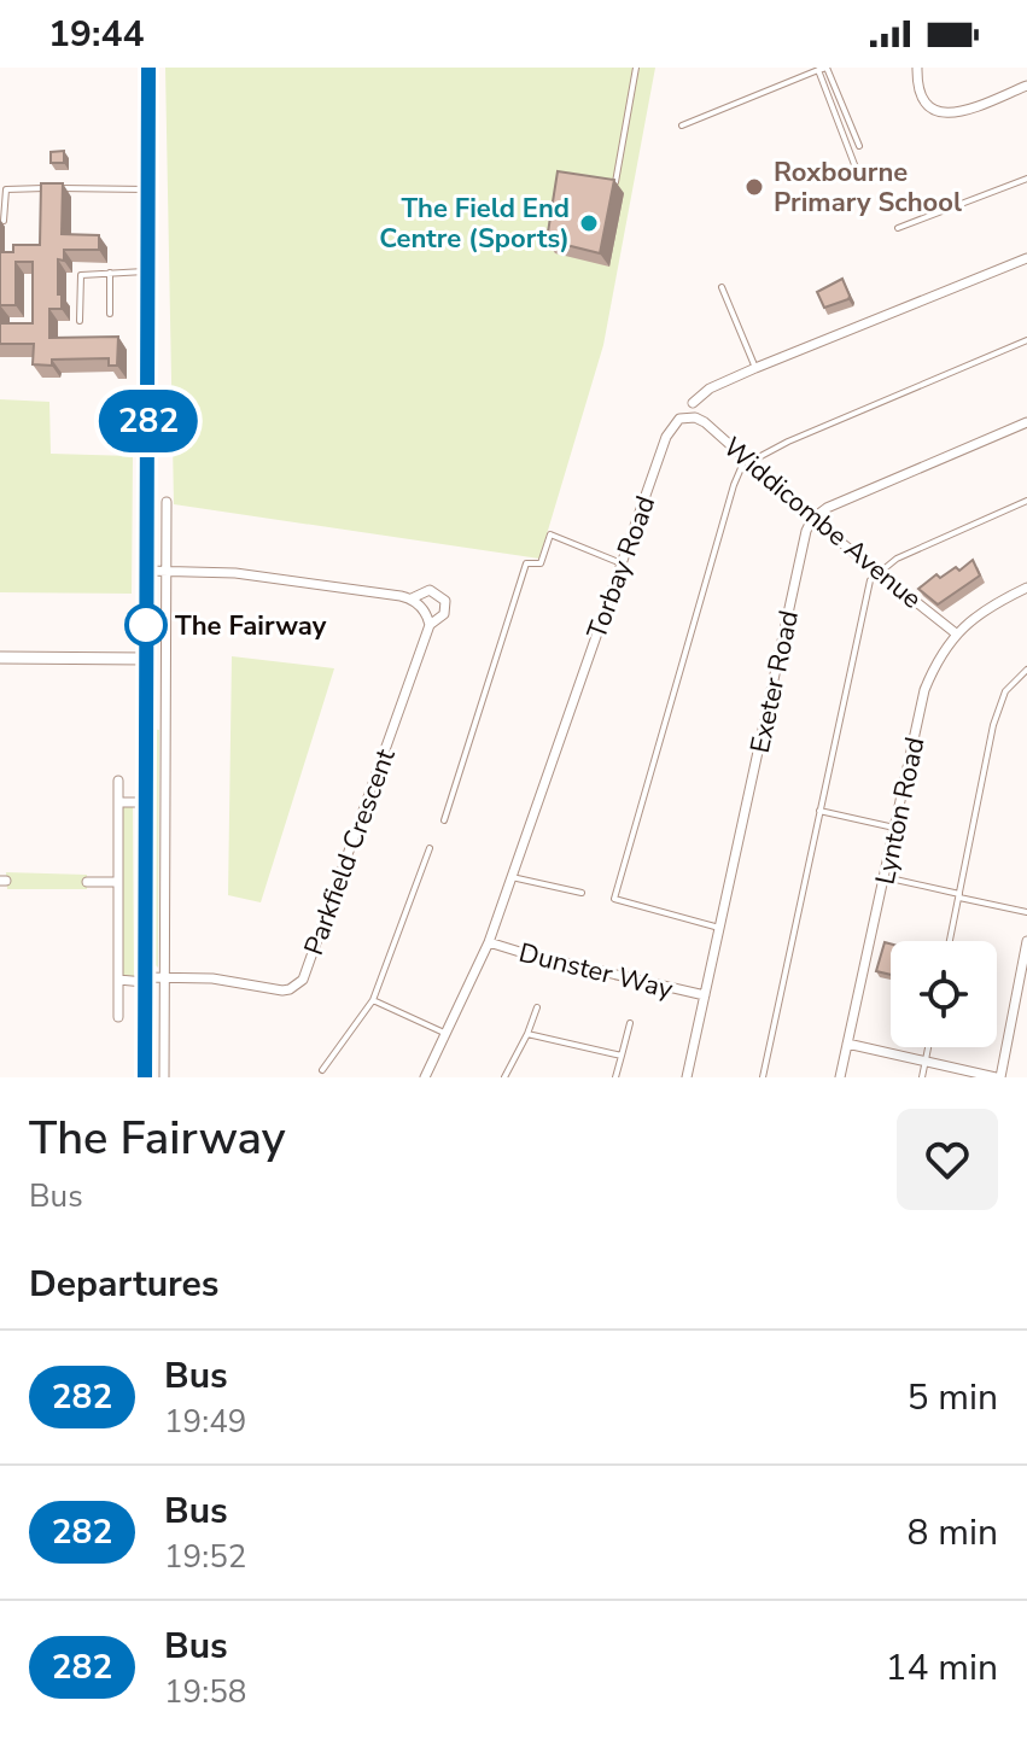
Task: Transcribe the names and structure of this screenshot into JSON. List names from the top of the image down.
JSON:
{
  "streets": {
    "street": [
      "Widdicombe Avenue",
      "Torbay Road",
      "Exeter Road",
      "Lynton Road",
      "Parkfield Crescent",
      "Dunster Way"
    ]
  },
  "crossings": [
    ["Widdicombe Avenue", "Torbay Road"],
    ["Widdicombe Avenue", "Exeter Road"],
    ["Widdicombe Avenue", "Lynton Road"],
    ["Torbay Road", "Dunster Way"],
    ["Exeter Road", "Dunster Way"]
  ],
  "places": ["Roxbourne Primary School", "The Field End Centre (Sports)", "The Fairway"],
  "lines": ["bus line 282"],
  "page": {
    "status": "19:44",
    "on_map": "282",
    "heading": [
      ["The Fairway", "Bus"],
      "Departures"
    ],
    "list": [
      {
        "mark": "282",
        "name": "Bus",
        "note": "19:49",
        "value": "5 min"
      },
      {
        "mark": "282",
        "name": "Bus",
        "note": "19:52",
        "value": "8 min"
      },
      {
        "mark": "282",
        "name": "Bus",
        "note": "19:58",
        "value": "14 min"
      }
    ]
  }
}
